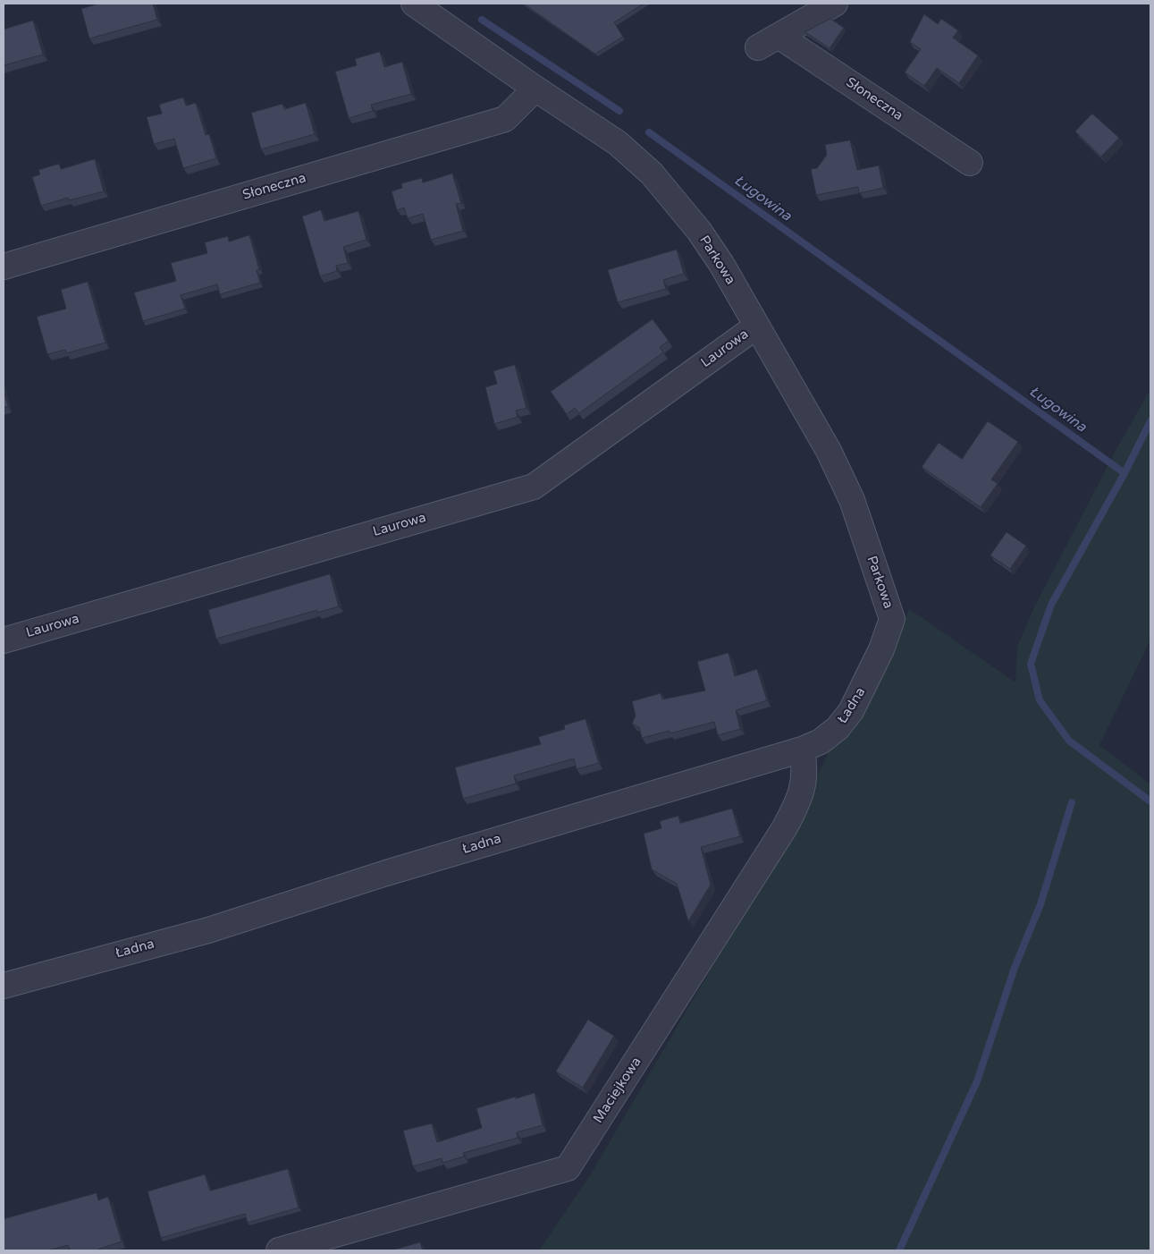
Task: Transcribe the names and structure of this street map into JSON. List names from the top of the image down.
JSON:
{
  "streets": {
    "street": [
      "Słoneczna",
      "Parkowa",
      "Laurowa",
      "Ładna",
      "Maciejkowa"
    ]
  },
  "crossings": [
    ["Słoneczna", "Parkowa"],
    ["Parkowa", "Laurowa"],
    ["Parkowa", "Ładna"],
    ["Ładna", "Maciejkowa"]
  ],
  "water": ["Ługowina"]
}
